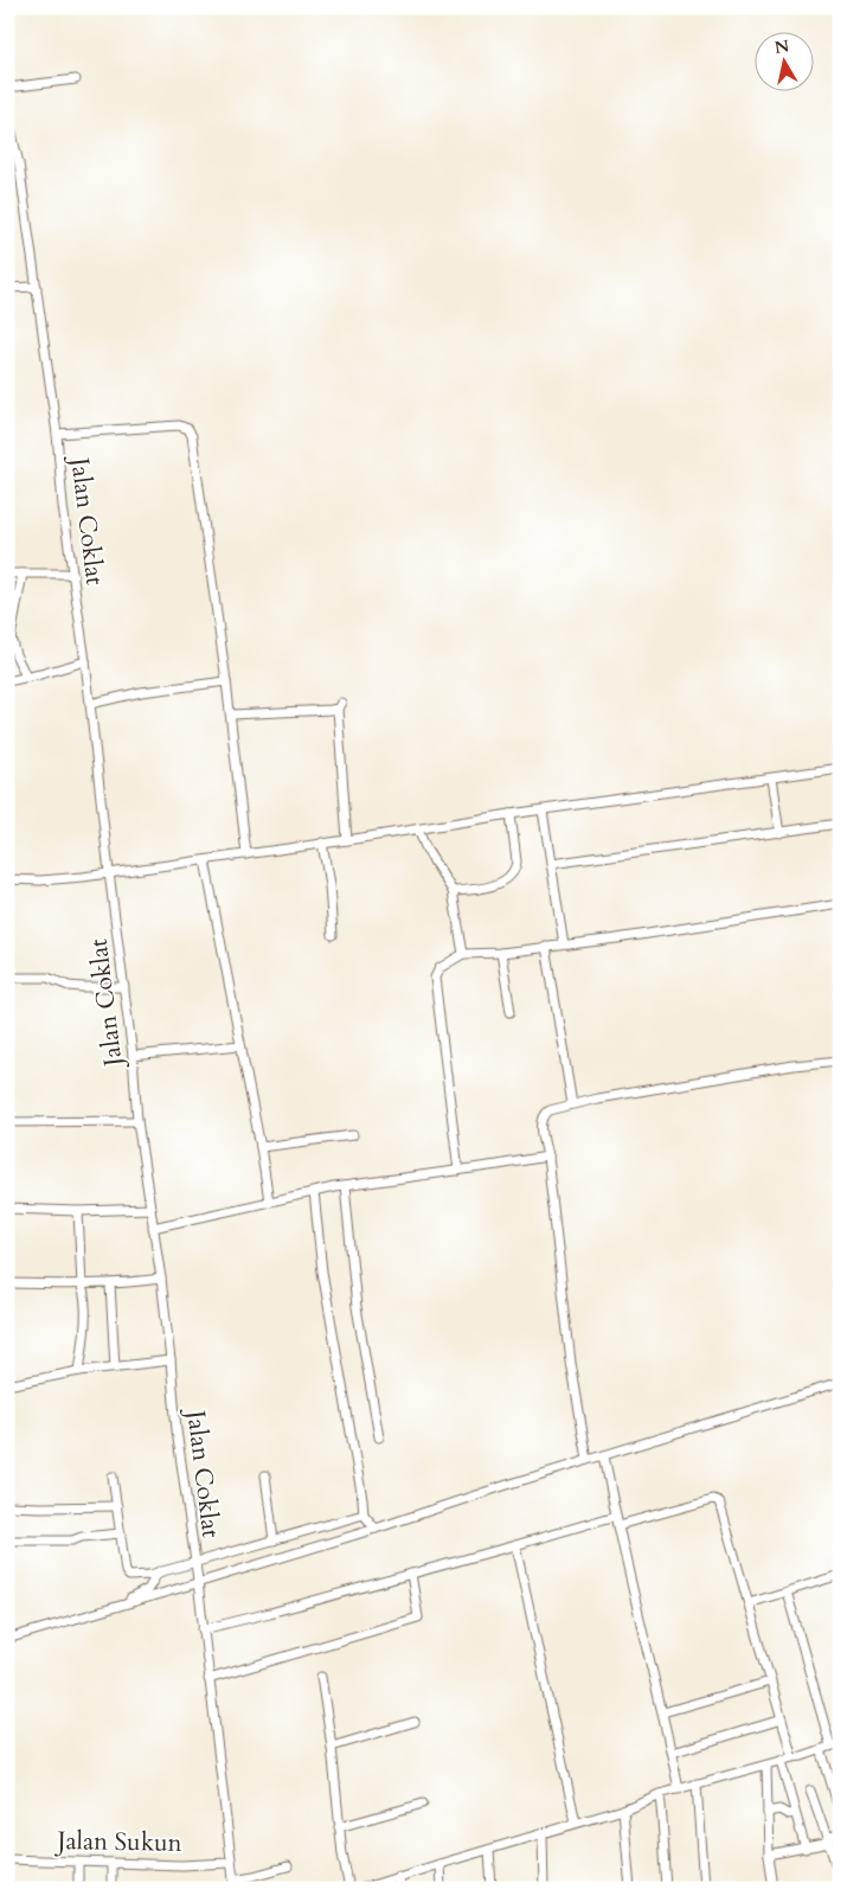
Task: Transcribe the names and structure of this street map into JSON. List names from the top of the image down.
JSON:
{
  "streets": {
    "street": ["Jalan Coklat", "Jalan Sukun"]
  },
  "crossings": [
    ["Jalan Coklat", "Jalan Sukun"]
  ],
  "north": "top"
}
